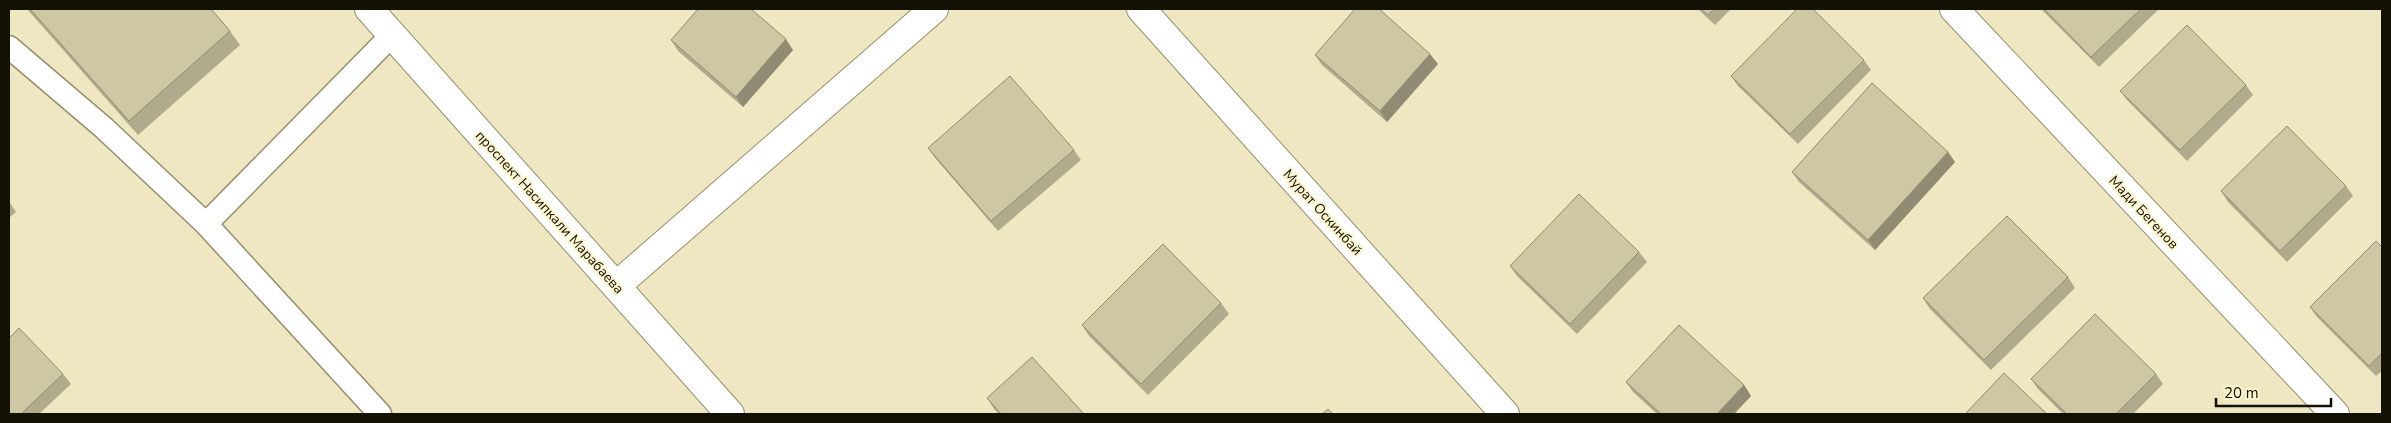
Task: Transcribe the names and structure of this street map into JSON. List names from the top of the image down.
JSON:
{
  "streets": {
    "street": ["проспект Насипкали Марабаева", "Мурат Оскинбай", "Мади Бегенов"]
  },
  "scale_bar": "20 m"
}
